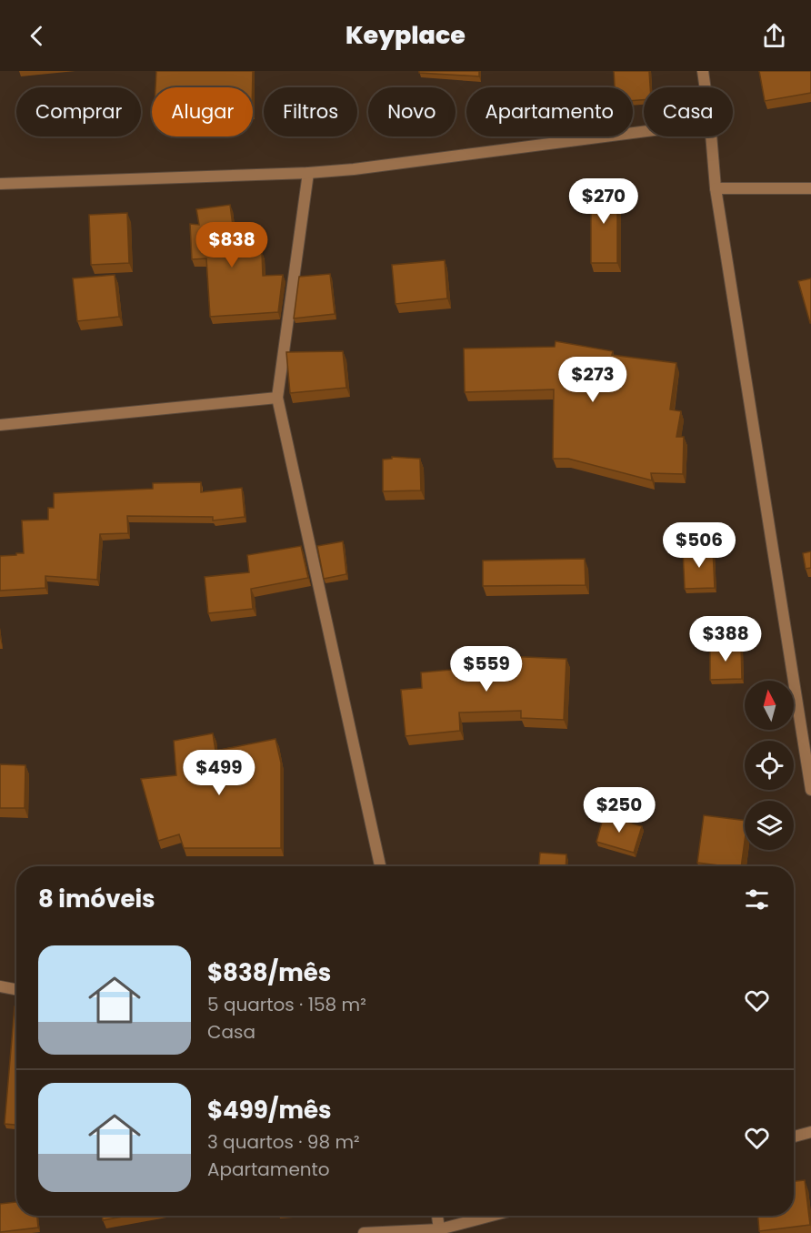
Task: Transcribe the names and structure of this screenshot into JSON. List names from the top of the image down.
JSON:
{
  "north": "top",
  "page": {
    "header": "Keyplace",
    "chip": [
      "Comprar",
      "Alugar",
      "Filtros",
      "Novo",
      "Apartamento",
      "Casa"
    ],
    "price": [
      "$270",
      "$838",
      "$273",
      "$506",
      "$388",
      "$559",
      "$499",
      "$250"
    ],
    "heading": "8 imóveis",
    "list": [
      {
        "name": "$838/mês",
        "note": "5 quartos · 158 m² · Casa"
      },
      {
        "name": "$499/mês",
        "note": "3 quartos · 98 m² · Apartamento"
      }
    ]
  }
}
